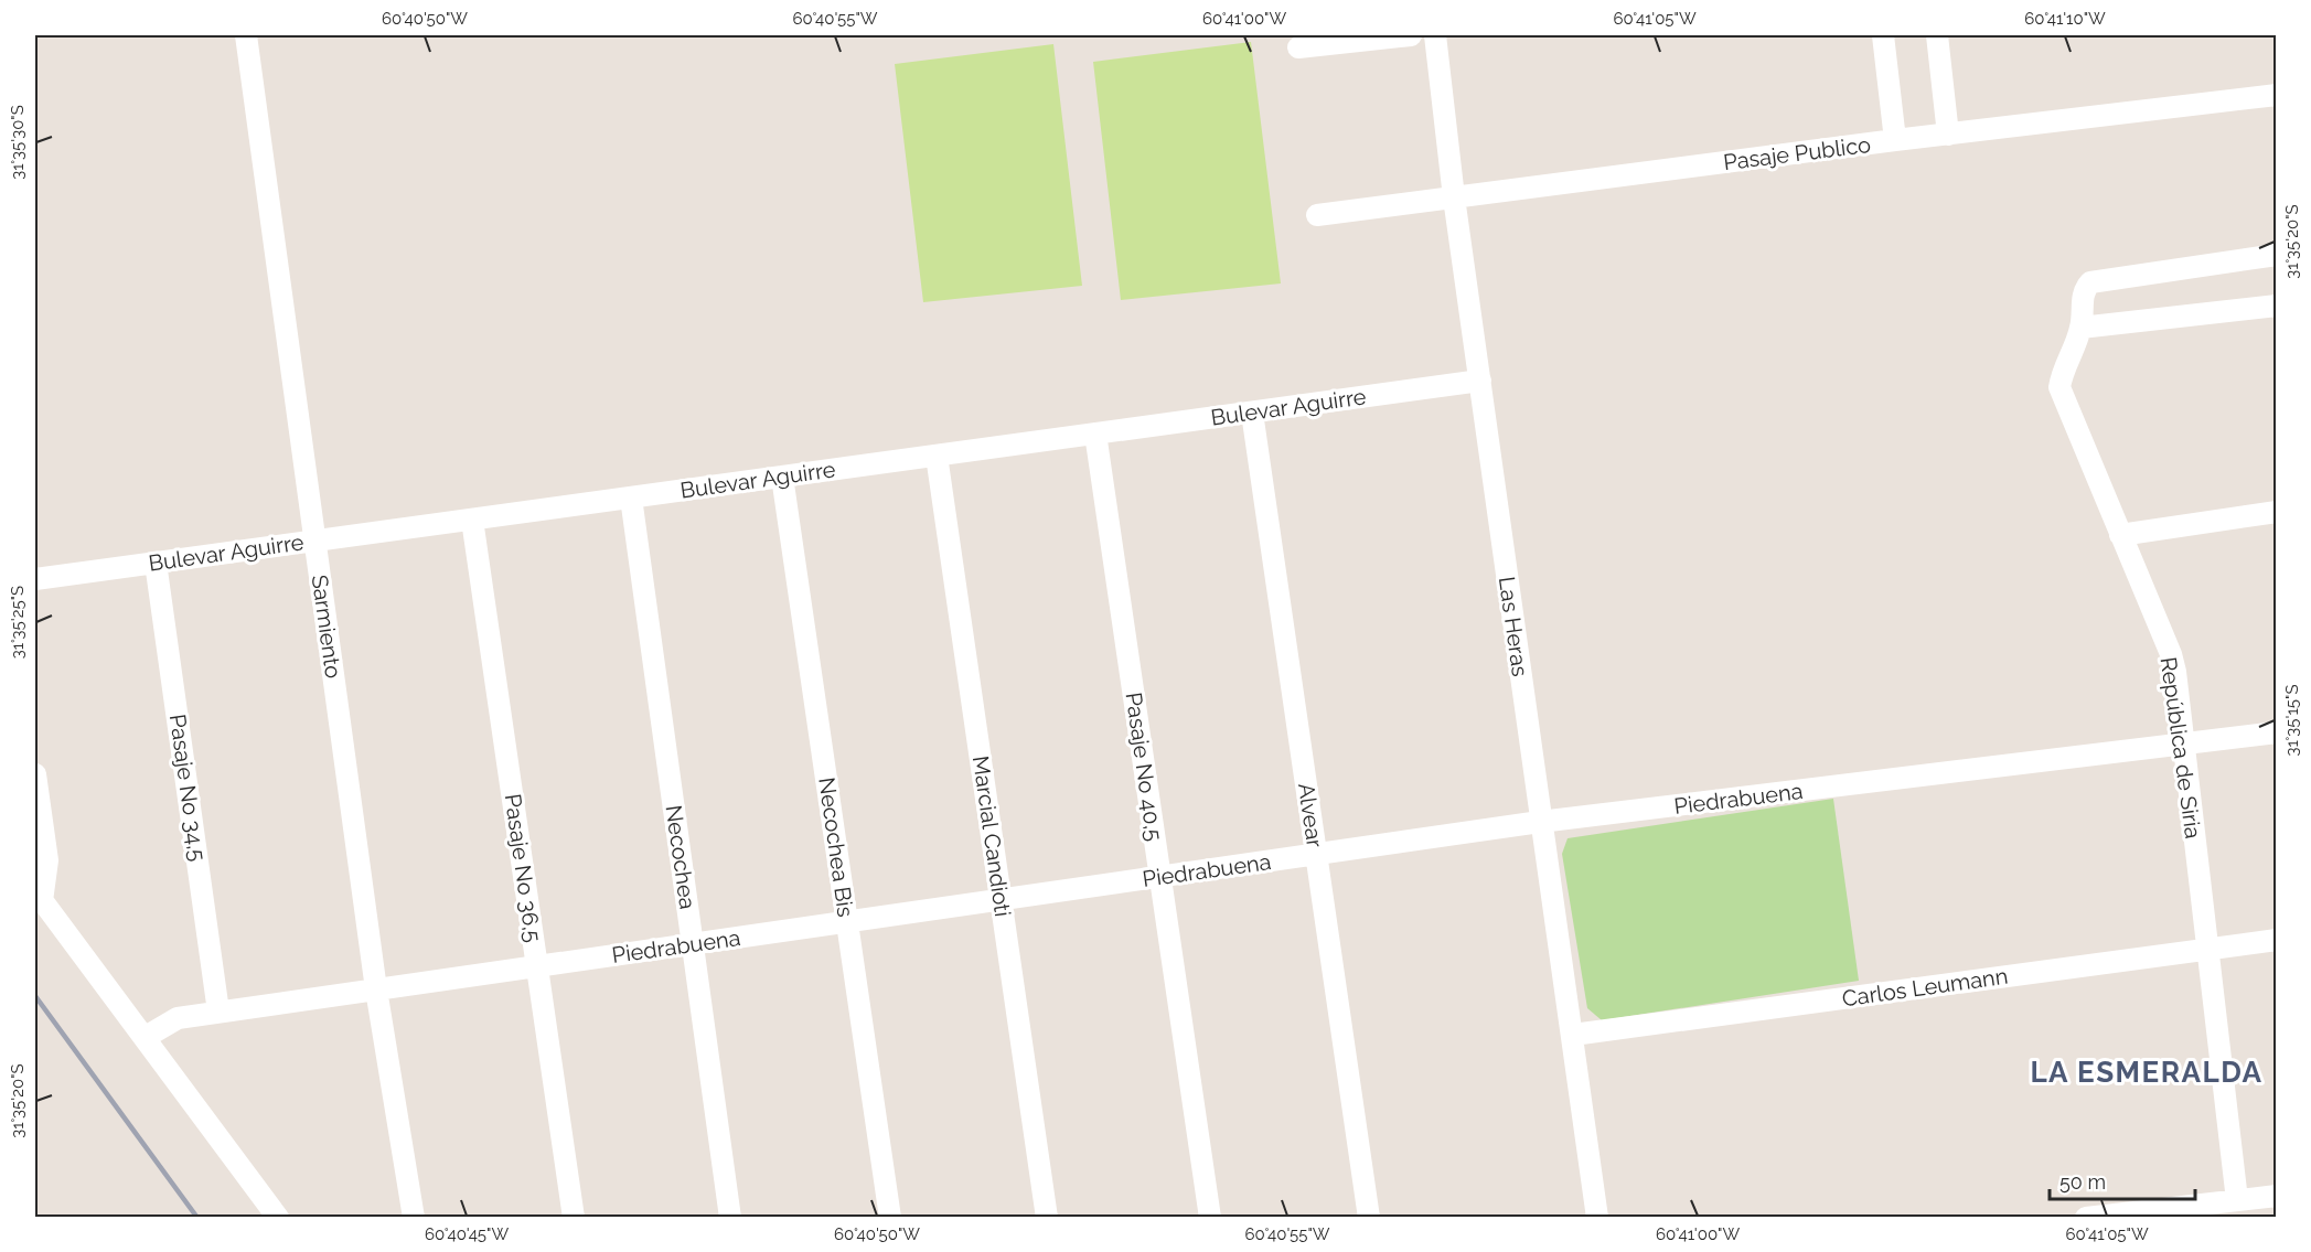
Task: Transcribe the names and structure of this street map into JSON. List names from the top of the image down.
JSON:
{
  "streets": {
    "street": [
      "Pasaje Publico",
      "Bulevar Aguirre",
      "Sarmiento",
      "Las Heras",
      "República de Siria",
      "Pasaje No 40,5",
      "Pasaje No 34,5",
      "Piedrabuena",
      "Alvear",
      "Marcial Candioti",
      "Necochea Bis",
      "Necochea",
      "Pasaje No 36,5",
      "Carlos Leumann"
    ]
  },
  "crossings": [
    ["Pasaje Publico", "Las Heras"],
    ["Bulevar Aguirre", "Sarmiento"],
    ["Bulevar Aguirre", "Las Heras"],
    ["Bulevar Aguirre", "Pasaje No 40,5"],
    ["Bulevar Aguirre", "Pasaje No 34,5"],
    ["Bulevar Aguirre", "Alvear"],
    ["Bulevar Aguirre", "Marcial Candioti"],
    ["Bulevar Aguirre", "Necochea Bis"],
    ["Bulevar Aguirre", "Necochea"],
    ["Bulevar Aguirre", "Pasaje No 36,5"],
    ["Sarmiento", "Piedrabuena"],
    ["Las Heras", "Piedrabuena"],
    ["Las Heras", "Carlos Leumann"],
    ["República de Siria", "Piedrabuena"],
    ["República de Siria", "Carlos Leumann"],
    ["Pasaje No 40,5", "Piedrabuena"],
    ["Pasaje No 34,5", "Piedrabuena"],
    ["Piedrabuena", "Alvear"],
    ["Piedrabuena", "Marcial Candioti"],
    ["Piedrabuena", "Necochea Bis"],
    ["Piedrabuena", "Necochea"],
    ["Piedrabuena", "Pasaje No 36,5"]
  ],
  "districts": ["LA ESMERALDA"],
  "scale_bar": "50 m",
  "coordinates": [
    "60°40'50\"W",
    "60°40'55\"W",
    "60°41'00\"W",
    "60°41'05\"W",
    "60°41'10\"W",
    "31°35'30\"S",
    "31°35'20\"S",
    "31°35'25\"S",
    "31°35'15\"S",
    "60°40'45\"W"
  ]
}
